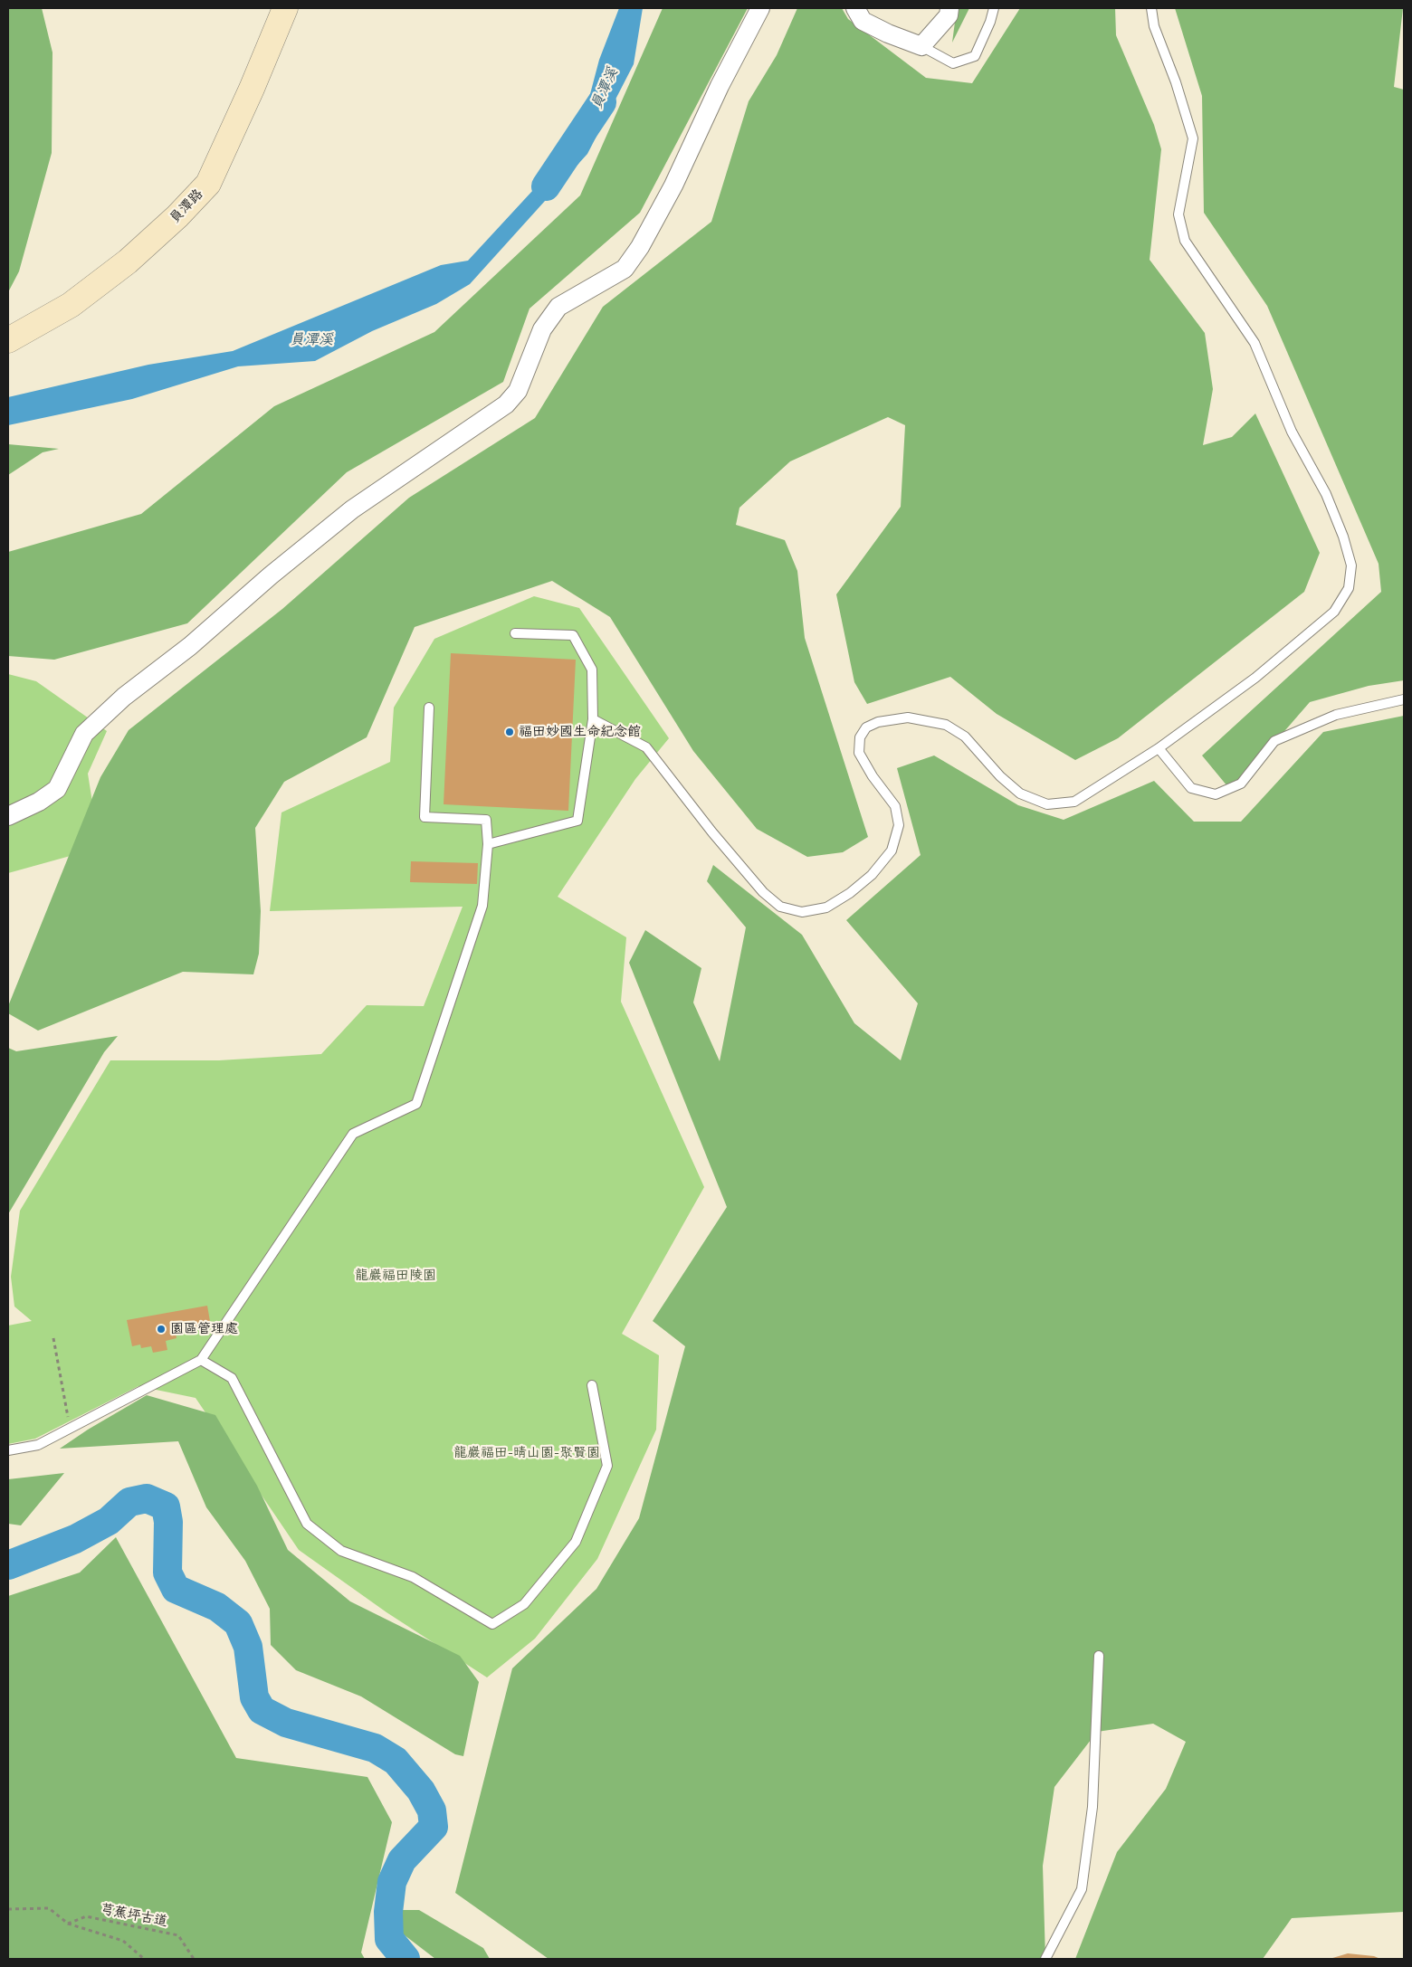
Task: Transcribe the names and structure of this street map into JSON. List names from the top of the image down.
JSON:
{
  "streets": {
    "street": ["員潭路"],
    "path": ["芎蕉坪古道"]
  },
  "water": ["員潭溪"],
  "parks": ["龍巖福田陵園", "龍巖福田-晴山園-聚賢園"],
  "places": ["福田妙國生命紀念館", "園區管理處"]
}
